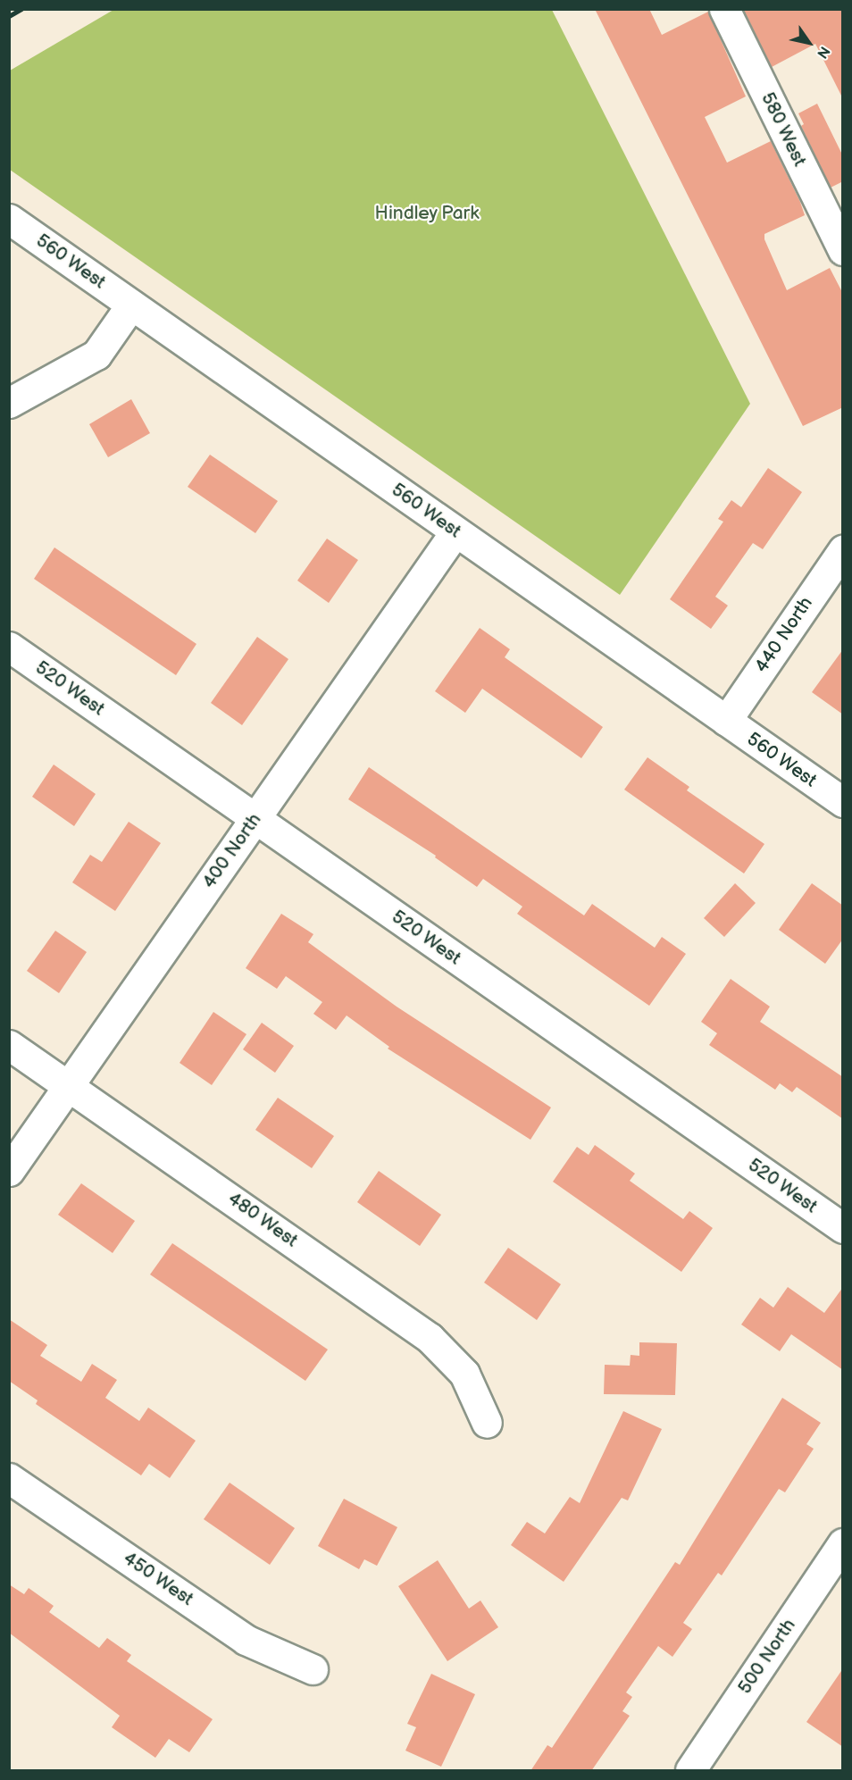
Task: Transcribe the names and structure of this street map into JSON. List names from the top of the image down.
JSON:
{
  "streets": {
    "street": [
      "580 West",
      "560 West",
      "440 North",
      "520 West",
      "400 North",
      "480 West",
      "450 West",
      "500 North"
    ]
  },
  "crossings": [
    ["560 West", "440 North"],
    ["560 West", "400 North"],
    ["520 West", "400 North"],
    ["400 North", "480 West"]
  ],
  "parks": ["Hindley Park"],
  "north": "bottom right"
}
